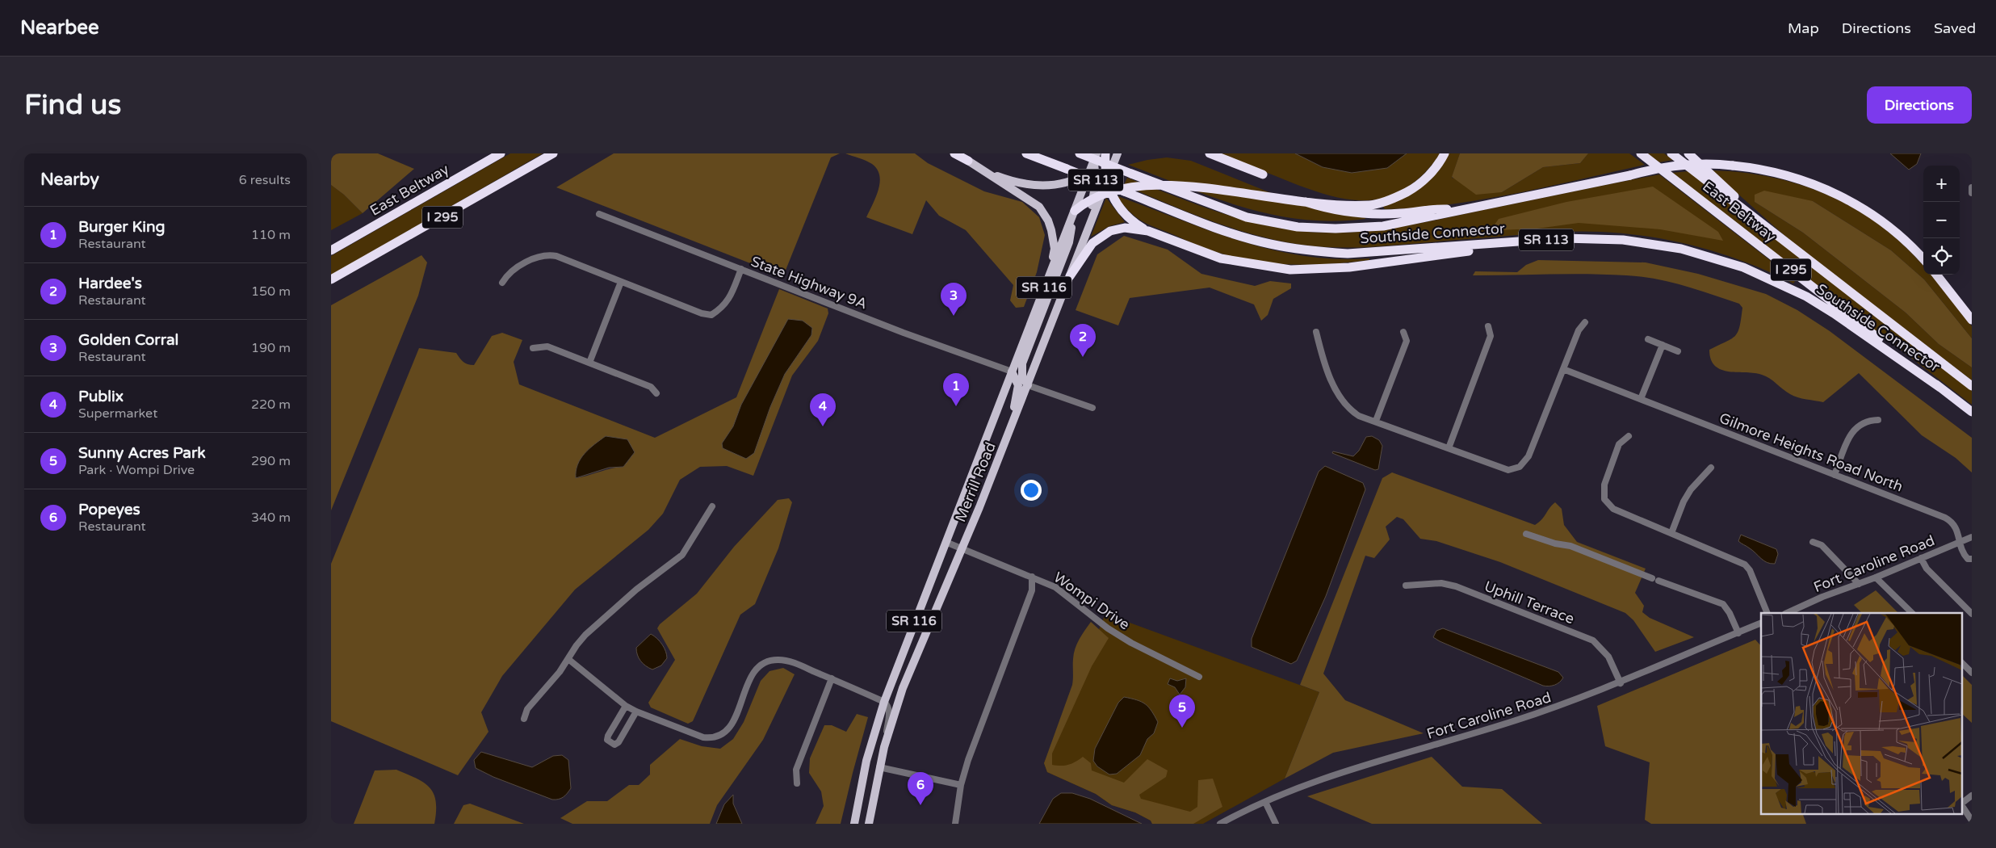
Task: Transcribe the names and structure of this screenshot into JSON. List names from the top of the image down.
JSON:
{
  "streets": {
    "highway": [
      "SR 113",
      "East Beltway",
      "I 295",
      "Southside Connector"
    ],
    "main road": ["SR 116", "Merrill Road"],
    "street": [
      "State Highway 9A",
      "Gilmore Heights Road North",
      "Fort Caroline Road",
      "Wompi Drive",
      "Uphill Terrace"
    ]
  },
  "crossings": [
    ["East Beltway", "Southside Connector"],
    ["State Highway 9A", "Merrill Road"],
    ["Gilmore Heights Road North", "Fort Caroline Road"],
    ["Merrill Road", "Wompi Drive"],
    ["Fort Caroline Road", "Uphill Terrace"]
  ],
  "page": {
    "header": "Nearbee",
    "nav": ["Map", "Directions", "Saved"],
    "buttons": "Directions",
    "title": "Find us",
    "heading": ["Nearby", "6 results"],
    "map_buttons": ["+", "−"],
    "list": [
      {
        "mark": "1",
        "name": "Burger King",
        "note": "Restaurant",
        "value": "110 m"
      },
      {
        "mark": "2",
        "name": "Hardee's",
        "note": "Restaurant",
        "value": "150 m"
      },
      {
        "mark": "3",
        "name": "Golden Corral",
        "note": "Restaurant",
        "value": "190 m"
      },
      {
        "mark": "4",
        "name": "Publix",
        "note": "Supermarket",
        "value": "220 m"
      },
      {
        "mark": "5",
        "name": "Sunny Acres Park",
        "note": "Park · Wompi Drive",
        "value": "290 m"
      },
      {
        "mark": "6",
        "name": "Popeyes",
        "note": "Restaurant",
        "value": "340 m"
      }
    ],
    "pins": [
      "3",
      "2",
      "1",
      "4",
      "5",
      "6"
    ]
  }
}
